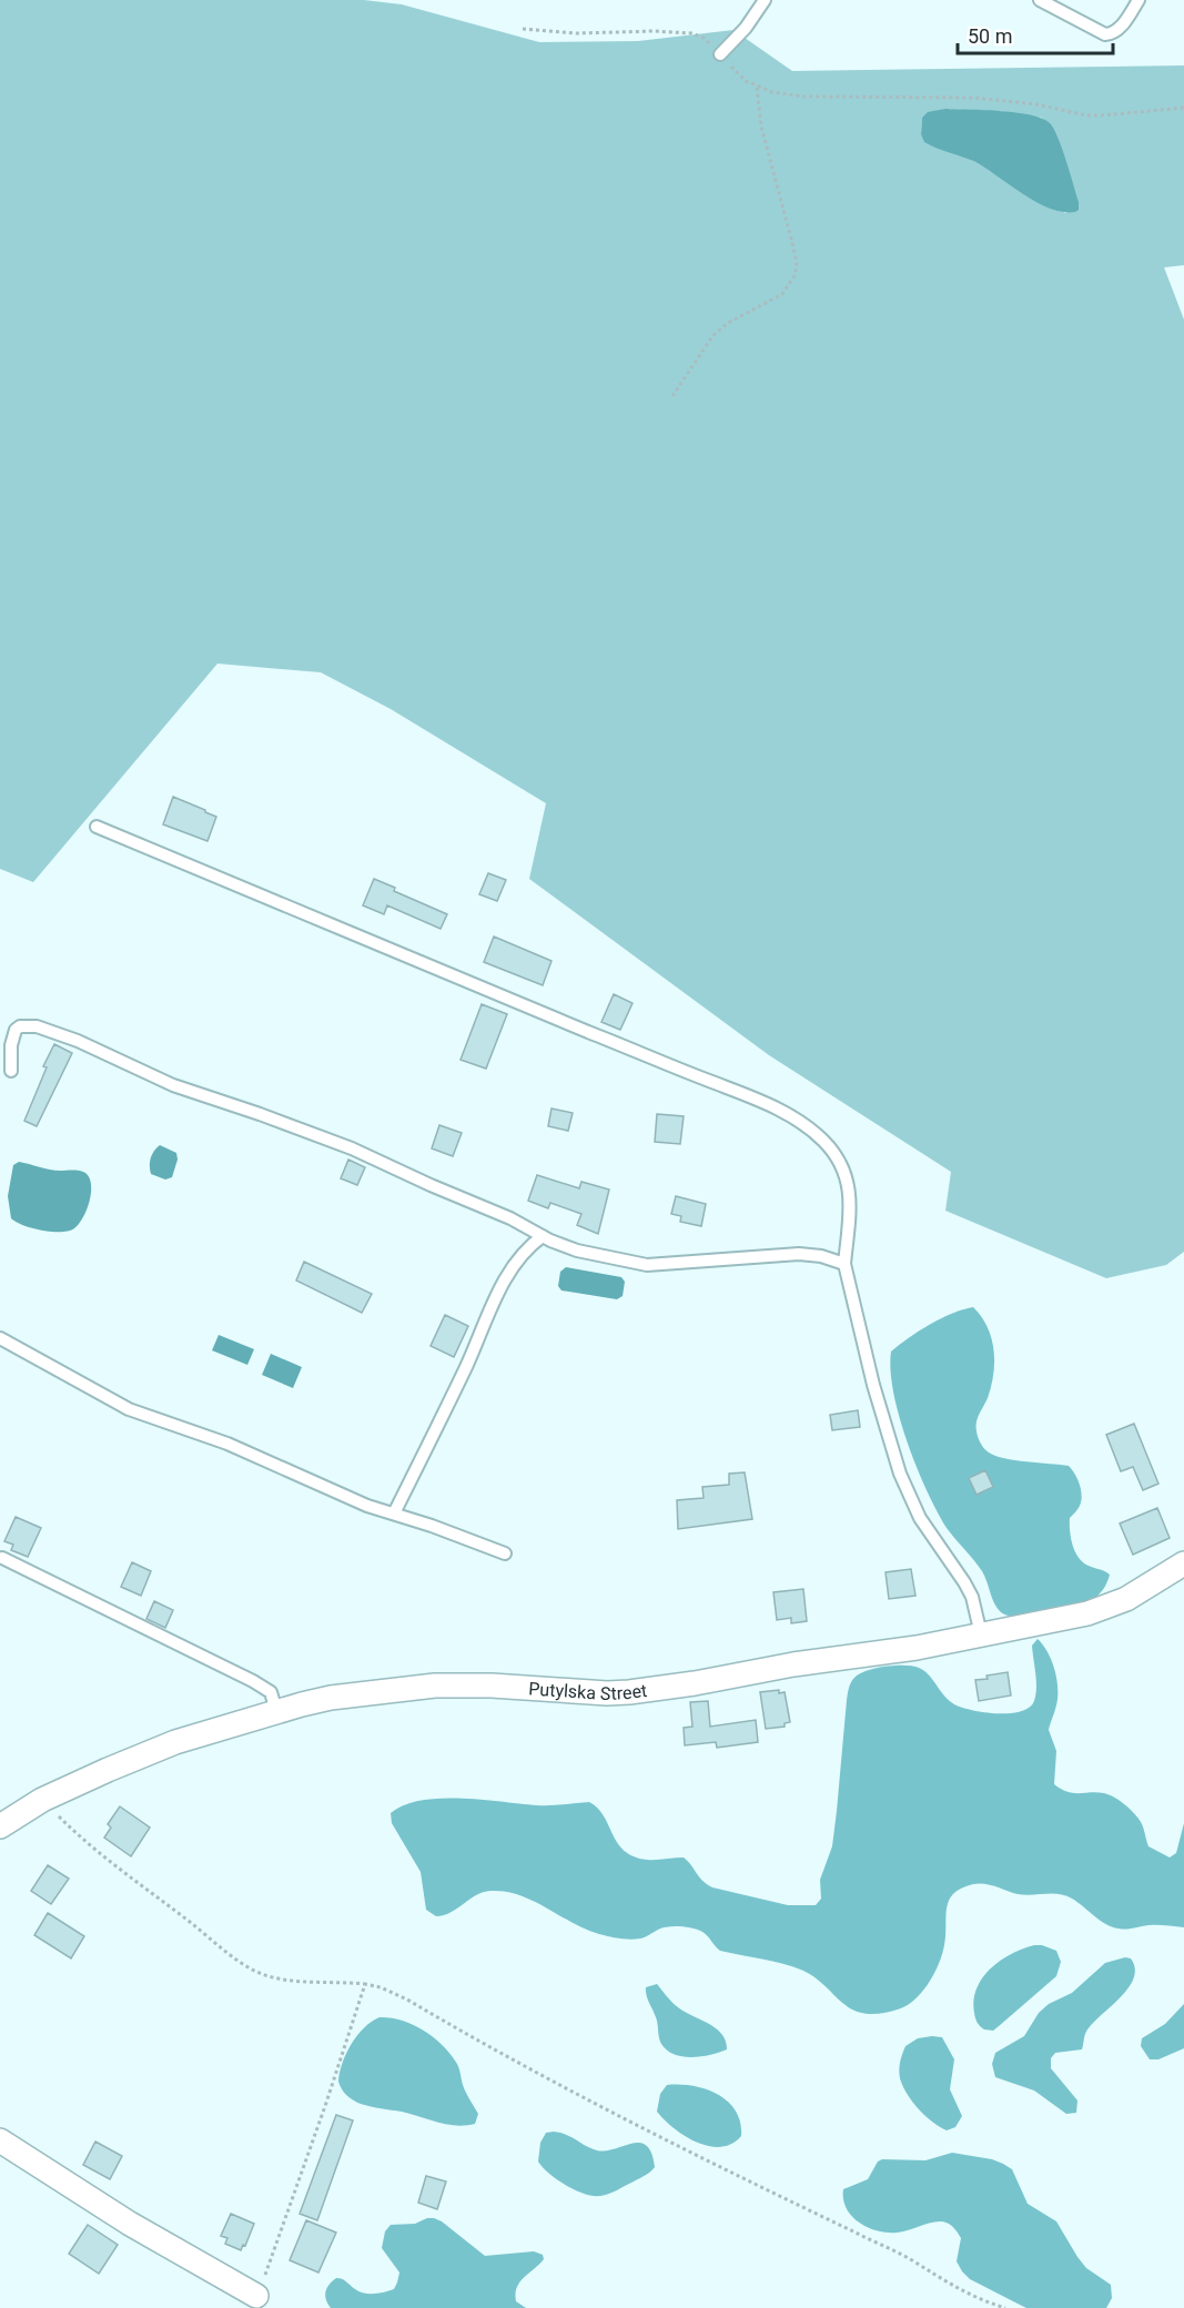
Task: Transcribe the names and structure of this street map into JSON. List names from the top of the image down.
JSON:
{
  "streets": {
    "street": ["Putylska Street"]
  },
  "scale_bar": "50 m"
}
